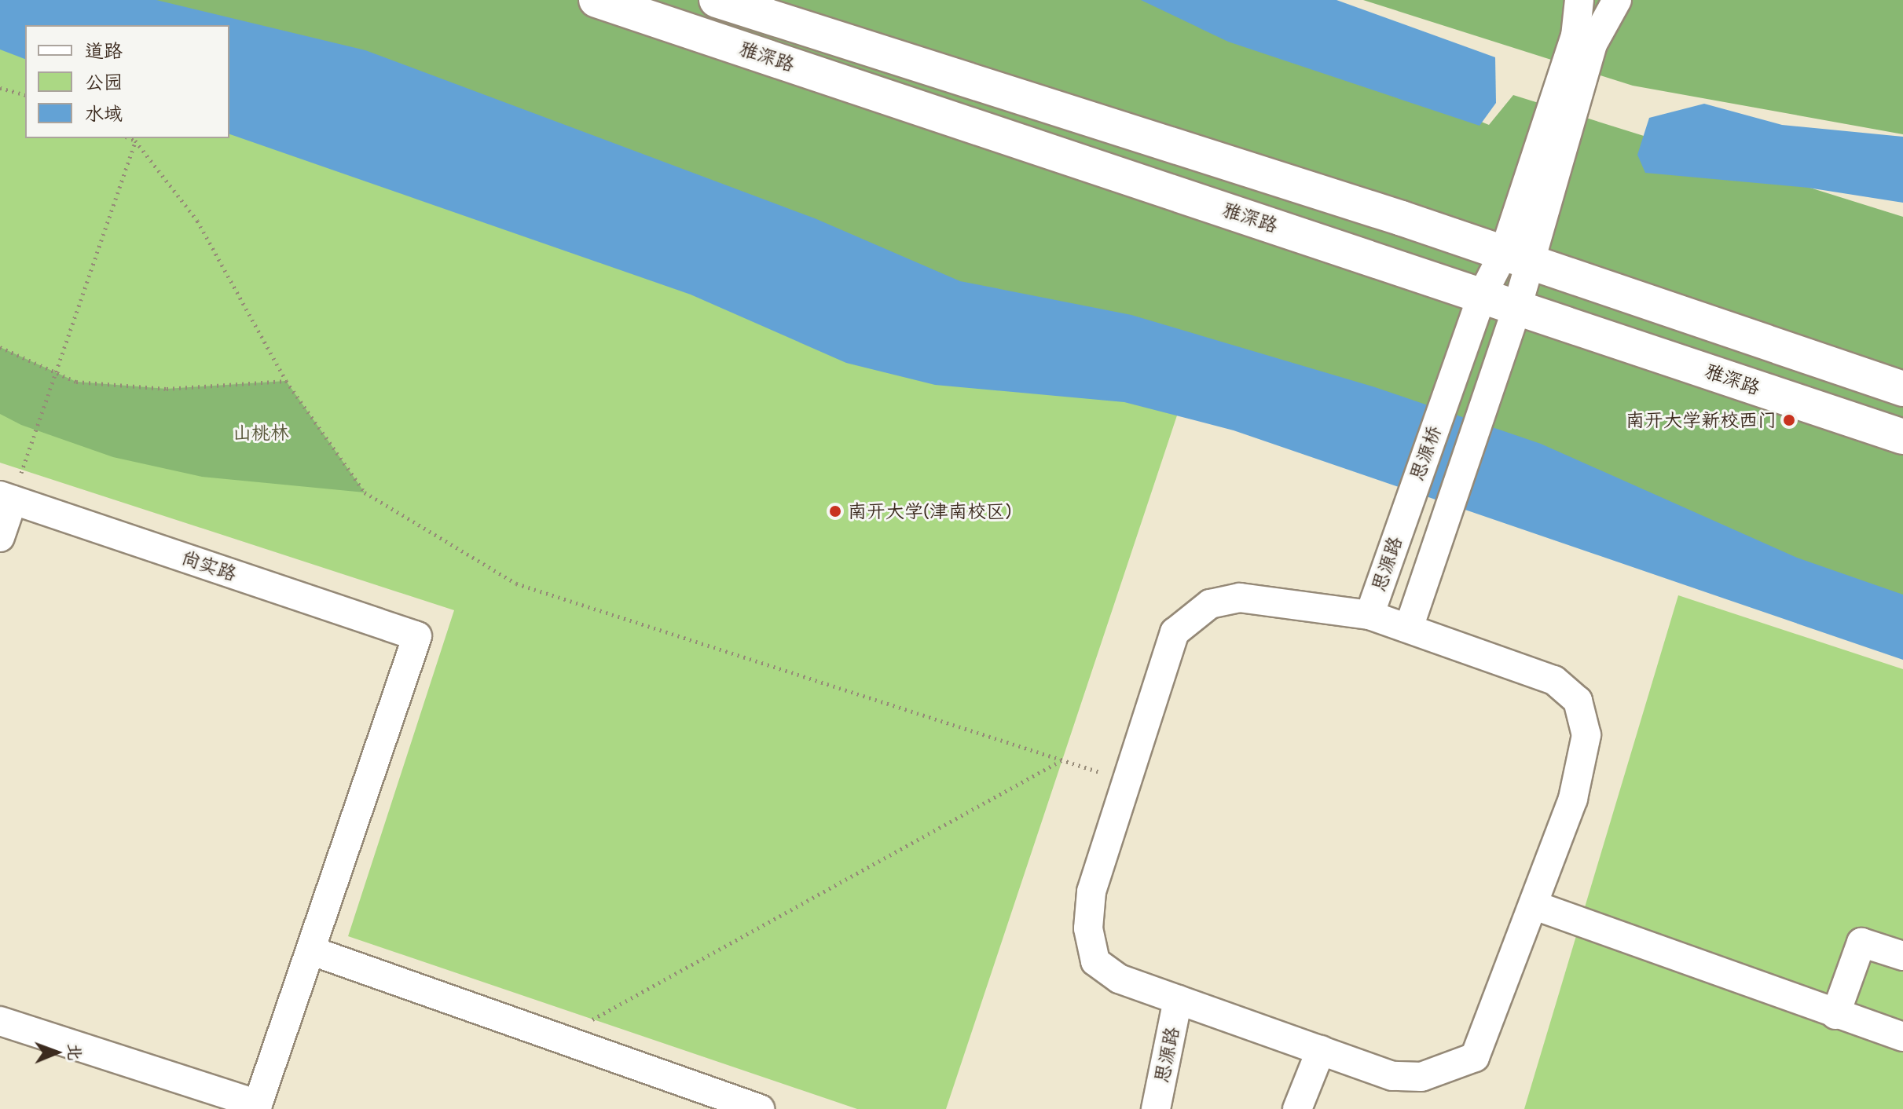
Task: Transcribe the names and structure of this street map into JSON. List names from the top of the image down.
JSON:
{
  "streets": {
    "main road": ["雅深路"],
    "street": ["思源桥", "思源路", "尚实路"]
  },
  "crossings": [
    ["雅深路", "思源桥"],
    ["思源桥", "思源路"]
  ],
  "parks": ["山桃林"],
  "places": ["南开大学新校西门", "南开大学(津南校区)"],
  "legend": ["道路", "公园", "水域"],
  "north": "right"
}
